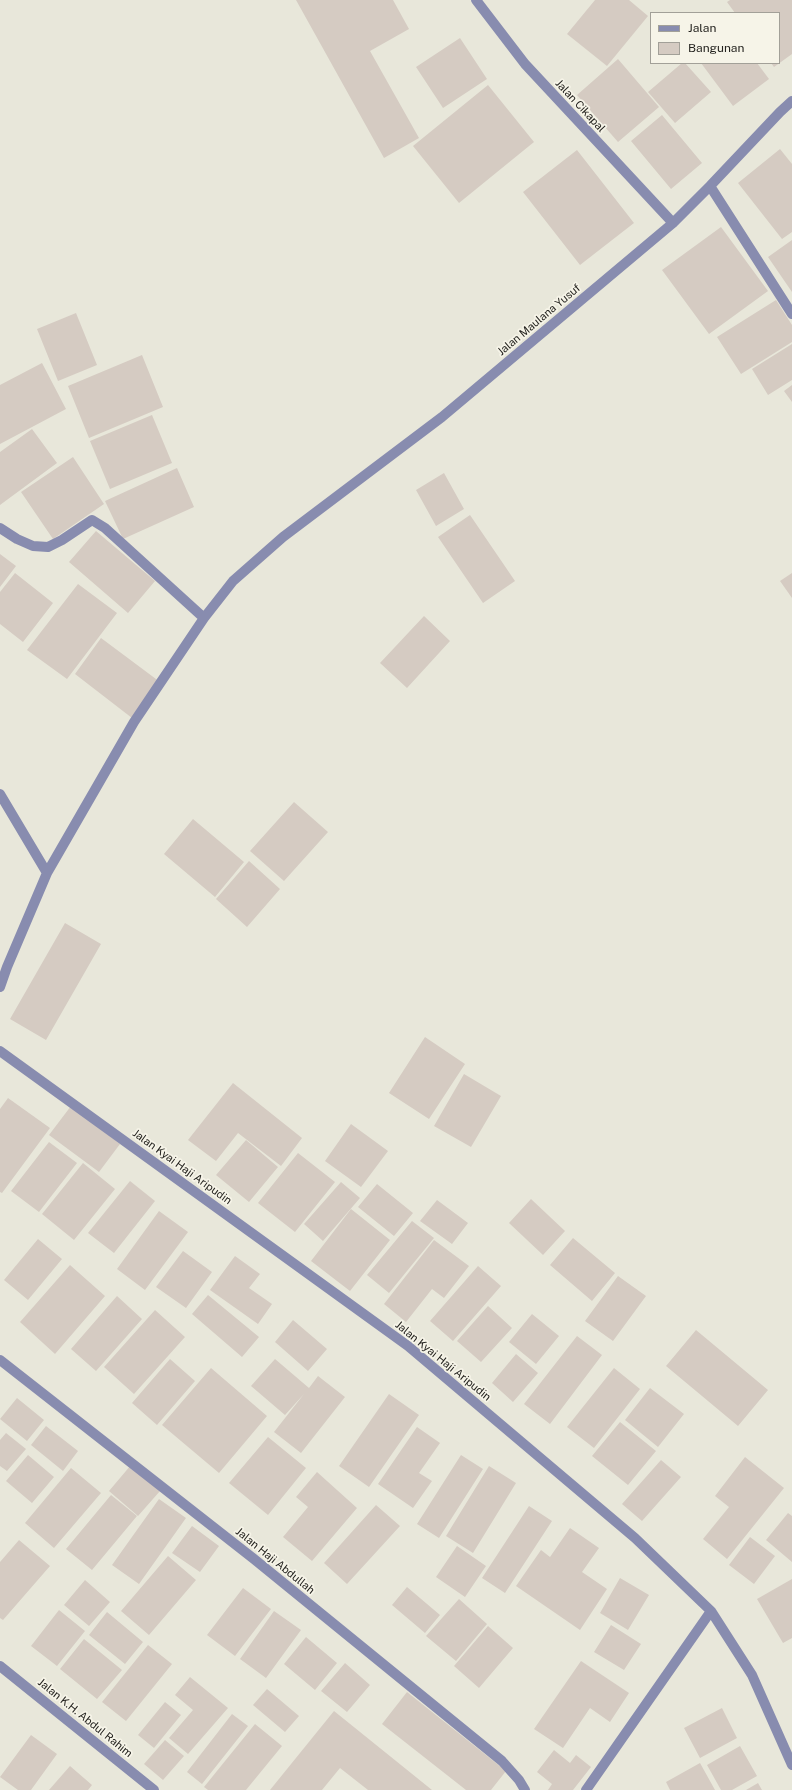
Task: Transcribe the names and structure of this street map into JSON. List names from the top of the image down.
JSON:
{
  "streets": {
    "street": [
      "Jalan Cikapal",
      "Jalan Maulana Yusuf",
      "Jalan Kyai Haji Aripudin",
      "Jalan Haji Abdullah",
      "Jalan K.H. Abdul Rahim"
    ]
  },
  "crossings": [
    ["Jalan Cikapal", "Jalan Maulana Yusuf"]
  ],
  "legend": ["Jalan", "Bangunan"]
}
